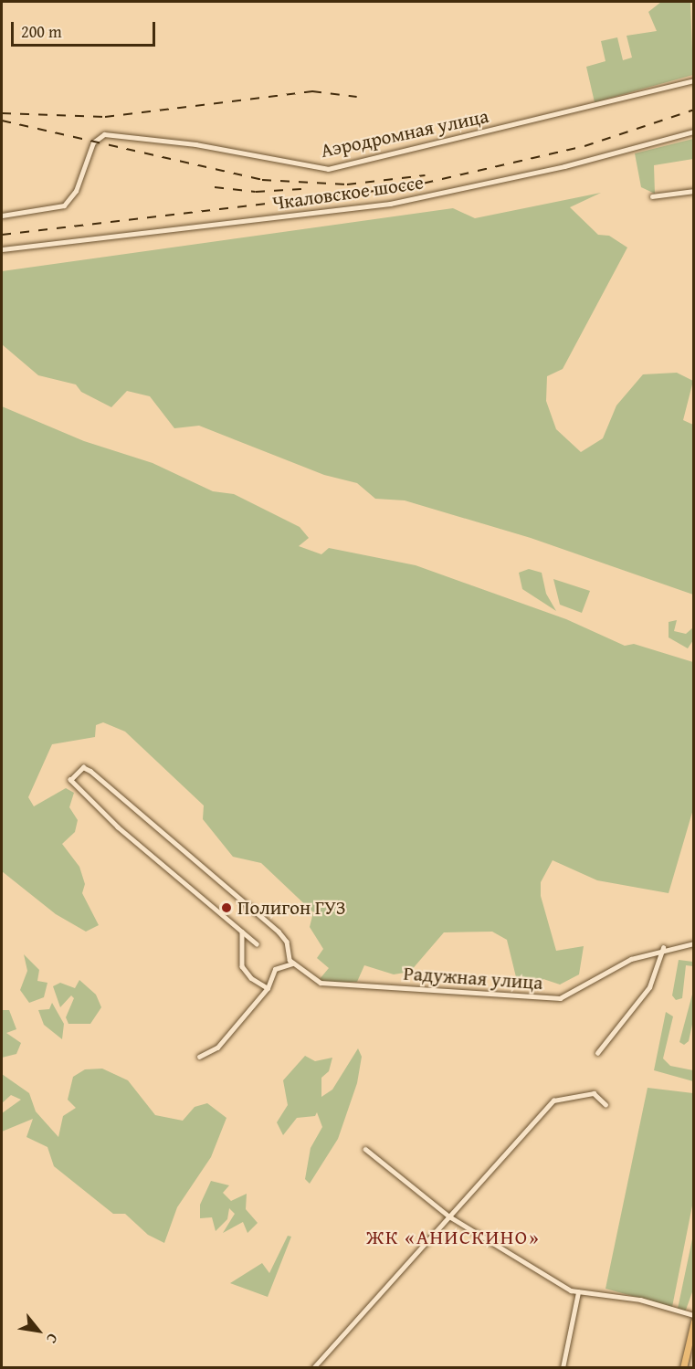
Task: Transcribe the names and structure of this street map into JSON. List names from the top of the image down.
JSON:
{
  "streets": {
    "street": ["Аэродромная улица", "Чкаловское шоссе", "Радужная улица"]
  },
  "districts": ["ЖК «АНИСКИНО»"],
  "places": ["Полигон ГУЗ"],
  "scale_bar": "200 m",
  "north": "bottom right"
}
